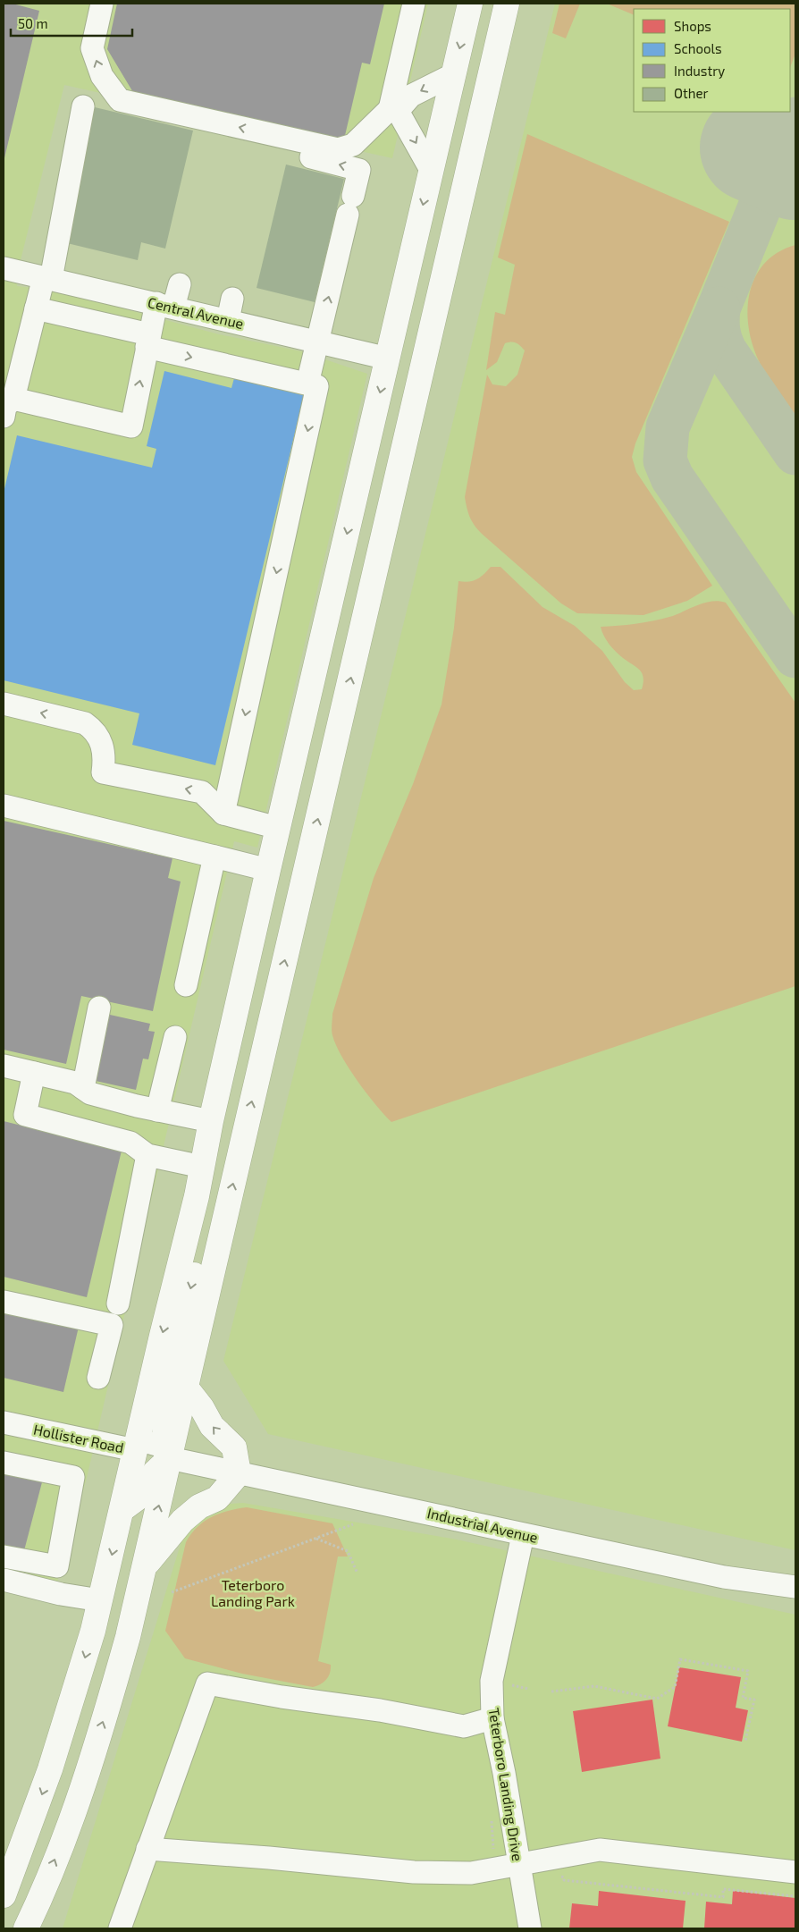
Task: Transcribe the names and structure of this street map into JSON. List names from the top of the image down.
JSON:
{
  "streets": {
    "street": [
      "Central Avenue",
      "Hollister Road",
      "Industrial Avenue",
      "Teterboro Landing Drive"
    ]
  },
  "crossings": [
    ["Hollister Road", "Industrial Avenue"],
    ["Industrial Avenue", "Teterboro Landing Drive"]
  ],
  "parks": ["Teterboro Landing Park"],
  "legend": [
    "Shops",
    "Schools",
    "Industry",
    "Other"
  ],
  "scale_bar": "50 m"
}
